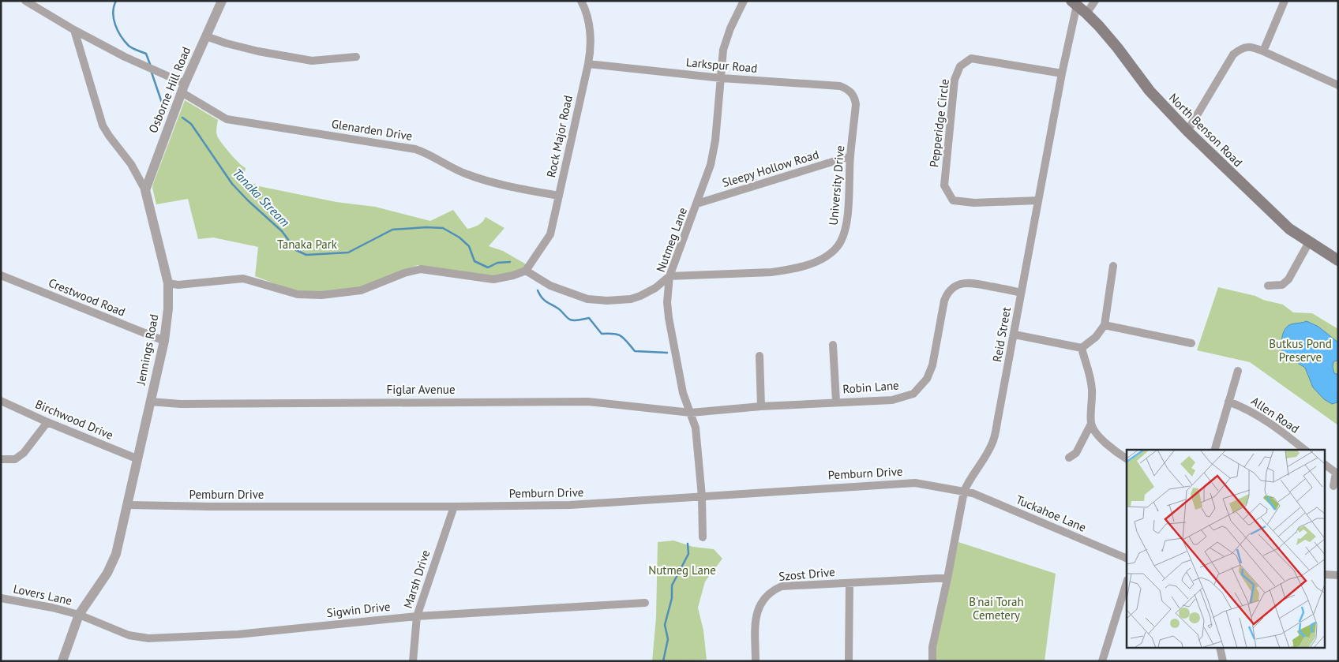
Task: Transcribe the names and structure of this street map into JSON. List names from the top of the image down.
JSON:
{
  "streets": {
    "main road": ["North Benson Road"],
    "street": [
      "Larkspur Road",
      "Osborne Hill Road",
      "Pepperidge Circle",
      "Glenarden Drive",
      "Rock Major Road",
      "Sleepy Hollow Road",
      "University Drive",
      "Nutmeg Lane",
      "Crestwood Road",
      "Reid Street",
      "Jennings Road",
      "Robin Lane",
      "Figlar Avenue",
      "Allen Road",
      "Birchwood Drive",
      "Pemburn Drive",
      "Tuckahoe Lane",
      "Szost Drive",
      "Marsh Drive",
      "Lovers Lane",
      "Sigwin Drive"
    ]
  },
  "crossings": [
    ["Larkspur Road", "Rock Major Road"],
    ["Larkspur Road", "University Drive"],
    ["Larkspur Road", "Nutmeg Lane"],
    ["Osborne Hill Road", "Glenarden Drive"],
    ["Osborne Hill Road", "Jennings Road"],
    ["Pepperidge Circle", "Reid Street"],
    ["Glenarden Drive", "Rock Major Road"],
    ["Glenarden Drive", "Jennings Road"],
    ["North Benson Road", "Reid Street"],
    ["Sleepy Hollow Road", "University Drive"],
    ["Sleepy Hollow Road", "Nutmeg Lane"],
    ["University Drive", "Nutmeg Lane"],
    ["Nutmeg Lane", "Robin Lane"],
    ["Nutmeg Lane", "Figlar Avenue"],
    ["Nutmeg Lane", "Pemburn Drive"],
    ["Crestwood Road", "Jennings Road"],
    ["Reid Street", "Robin Lane"],
    ["Reid Street", "Pemburn Drive"],
    ["Reid Street", "Tuckahoe Lane"],
    ["Reid Street", "Szost Drive"],
    ["Jennings Road", "Figlar Avenue"],
    ["Jennings Road", "Birchwood Drive"],
    ["Jennings Road", "Pemburn Drive"],
    ["Jennings Road", "Lovers Lane"],
    ["Jennings Road", "Sigwin Drive"],
    ["Robin Lane", "Figlar Avenue"],
    ["Pemburn Drive", "Tuckahoe Lane"],
    ["Pemburn Drive", "Marsh Drive"],
    ["Marsh Drive", "Sigwin Drive"],
    ["Lovers Lane", "Sigwin Drive"]
  ],
  "water": ["Tanaka Stream"],
  "parks": [
    "Tanaka Park",
    "Butkus Pond Preserve",
    "Nutmeg Lane",
    "B'nai Torah Cemetery"
  ]
}
